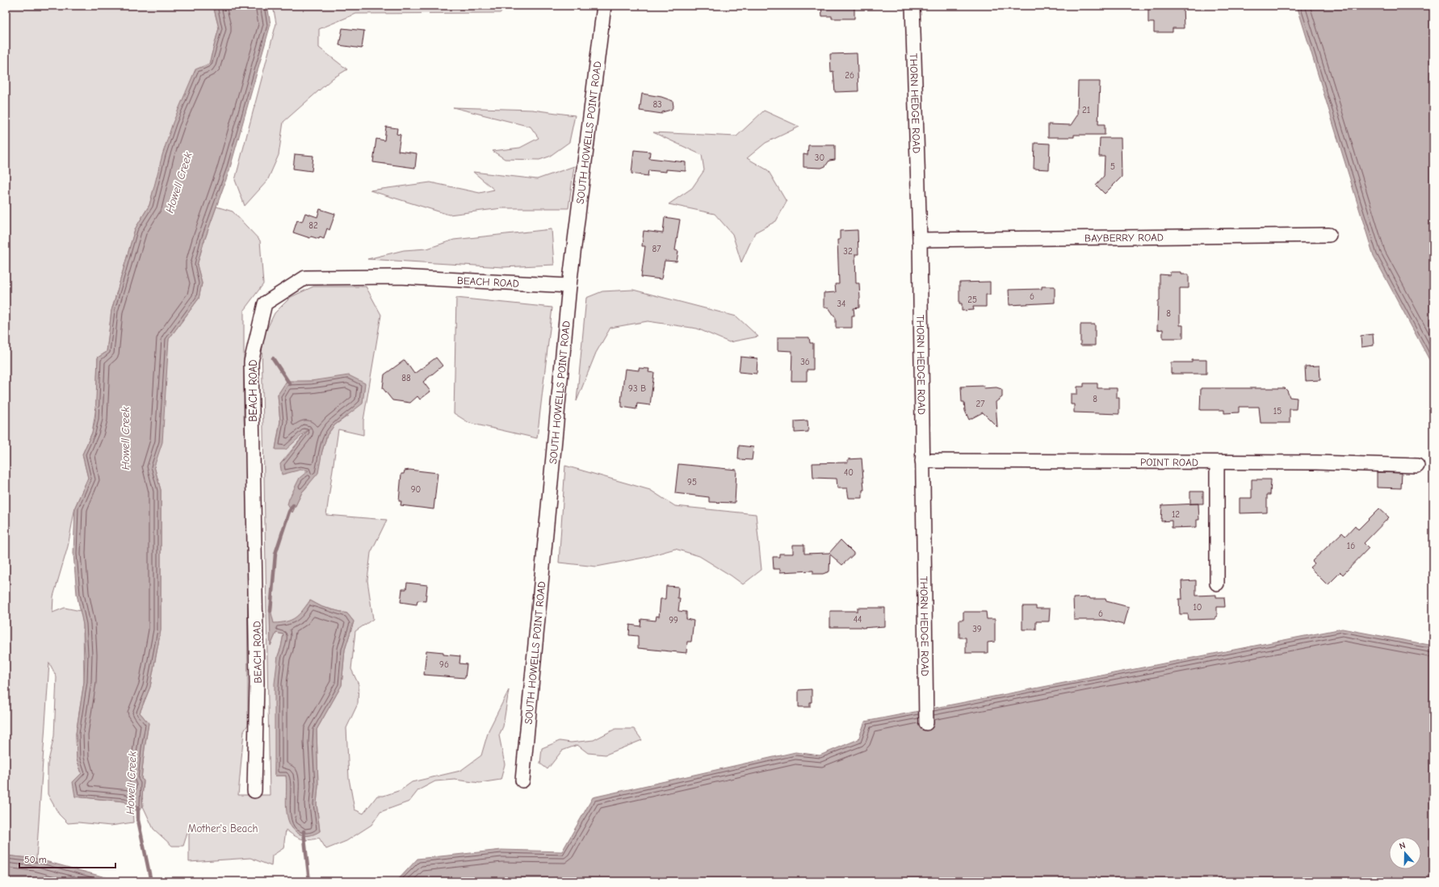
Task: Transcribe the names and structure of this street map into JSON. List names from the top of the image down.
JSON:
{
  "streets": {
    "street": [
      "THORN HEDGE ROAD",
      "SOUTH HOWELLS POINT ROAD",
      "BAYBERRY ROAD",
      "BEACH ROAD",
      "POINT ROAD"
    ]
  },
  "crossings": [
    ["THORN HEDGE ROAD", "BAYBERRY ROAD"],
    ["THORN HEDGE ROAD", "POINT ROAD"],
    ["SOUTH HOWELLS POINT ROAD", "BEACH ROAD"]
  ],
  "water": ["Howell Creek"],
  "parks": ["Mother's Beach"],
  "house_numbers": [
    "26",
    "83",
    "21",
    "30",
    "5",
    "82",
    "87",
    "32",
    "6",
    "25",
    "34",
    "8",
    "36",
    "88",
    "93 B",
    "8",
    "27",
    "15",
    "40",
    "95",
    "90",
    "12",
    "16",
    "10",
    "6",
    "44",
    "99",
    "39",
    "96"
  ],
  "scale_bar": "50 m",
  "north": "top"
}
